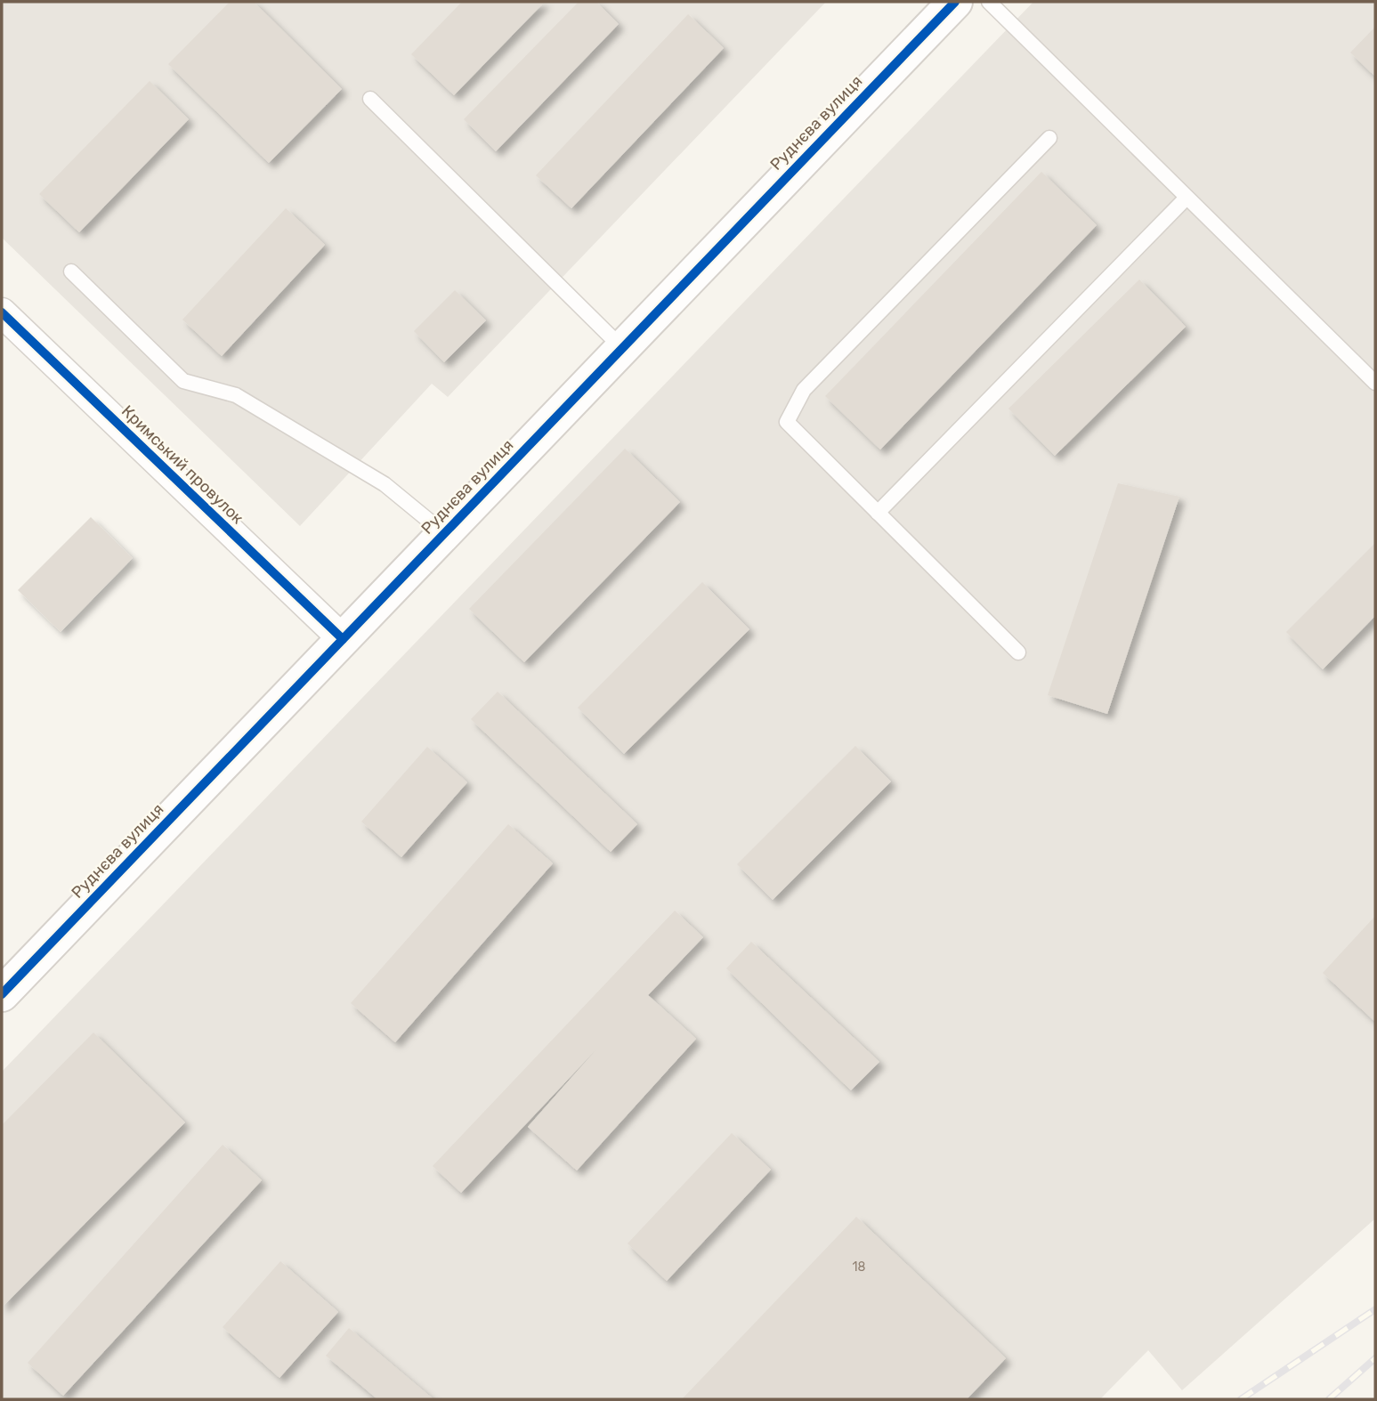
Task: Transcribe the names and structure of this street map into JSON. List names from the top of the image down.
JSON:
{
  "streets": {
    "street": ["Руднєва вулиця", "Кримський провулок"]
  },
  "crossings": [
    ["Руднєва вулиця", "Кримський провулок"]
  ],
  "house_numbers": ["18"]
}
